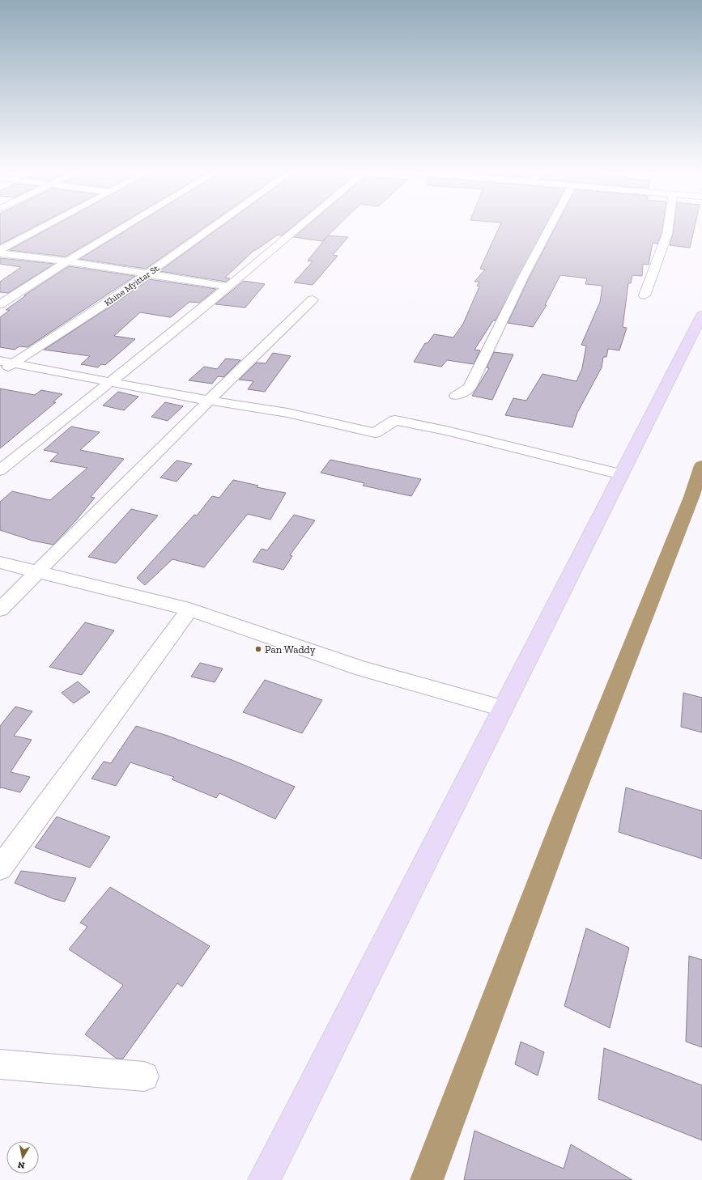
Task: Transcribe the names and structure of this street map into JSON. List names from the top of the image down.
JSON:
{
  "streets": {
    "street": ["Khine Myittar St."]
  },
  "places": ["Pan Waddy"],
  "north": "bottom"
}
